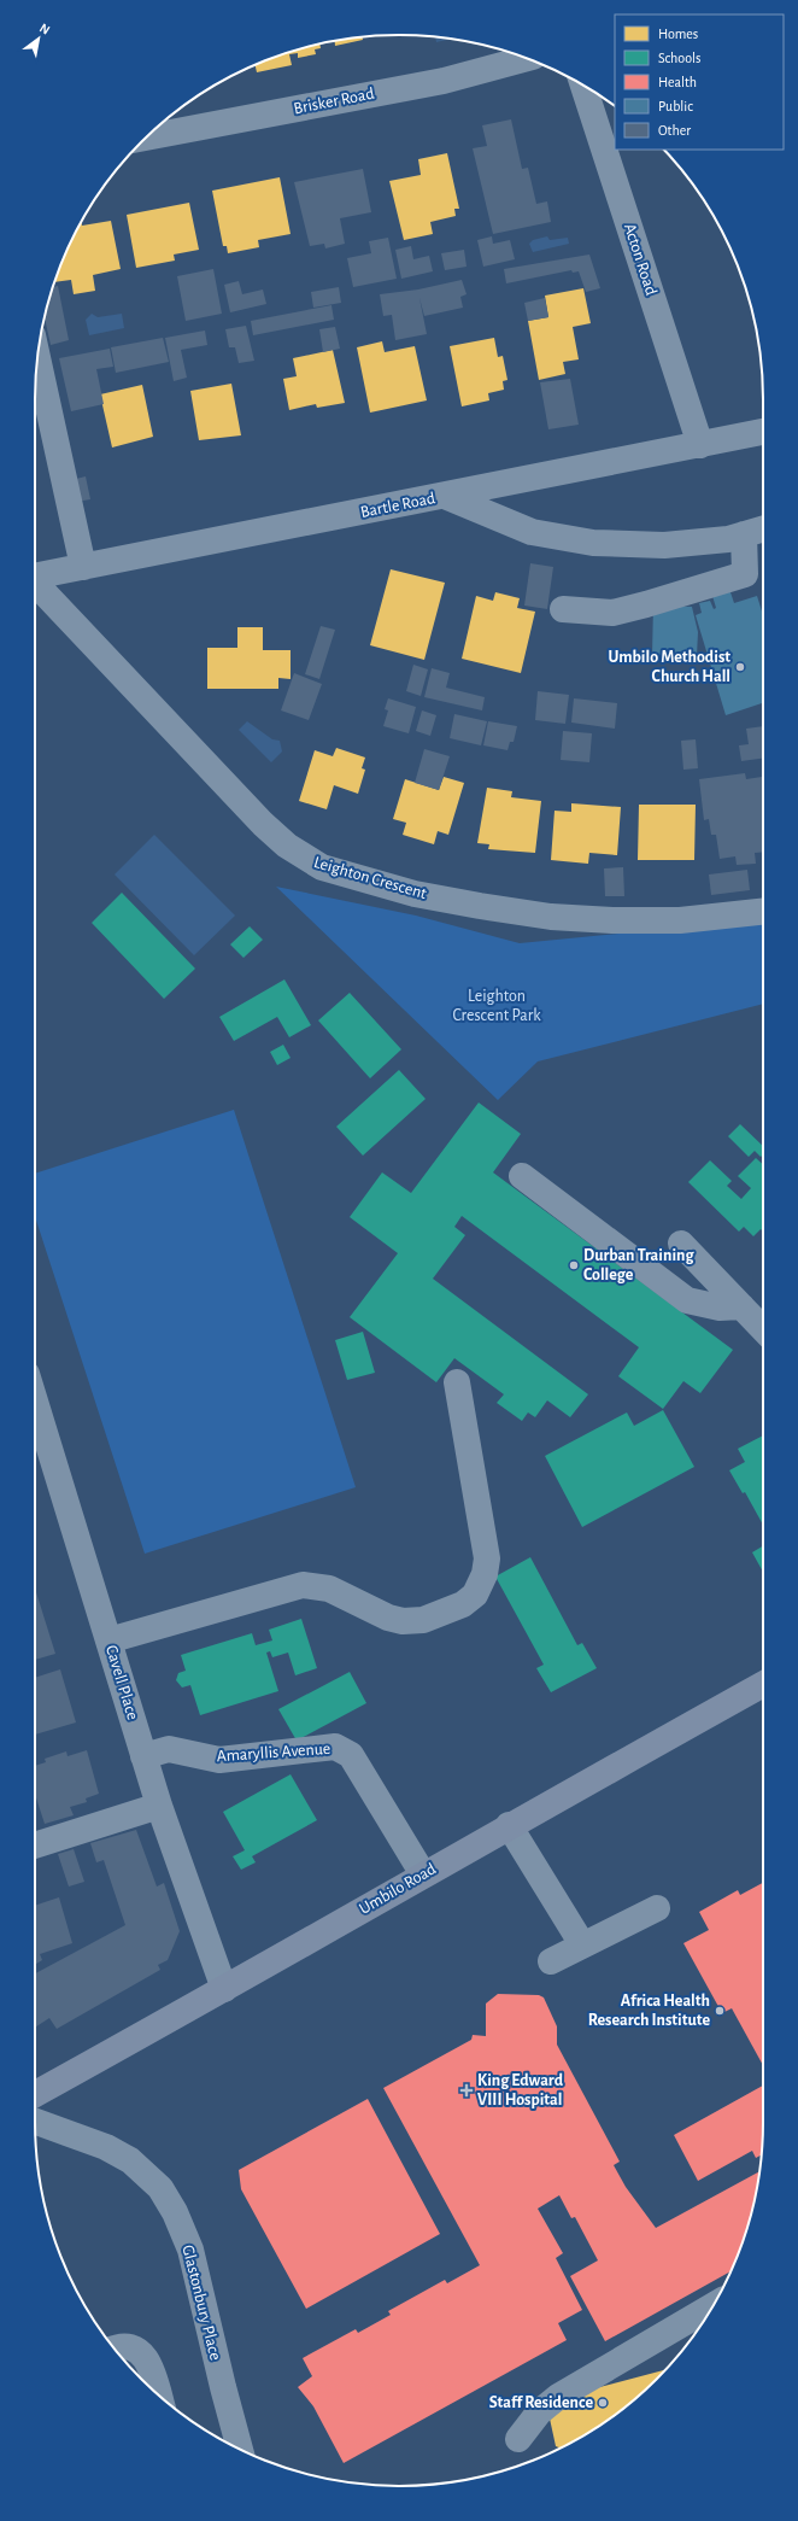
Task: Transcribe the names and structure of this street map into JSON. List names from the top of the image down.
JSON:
{
  "streets": {
    "main road": ["Umbilo Road"],
    "street": [
      "Brisker Road",
      "Acton Road",
      "Bartle Road",
      "Leighton Crescent",
      "Cavell Place",
      "Amaryllis Avenue",
      "Glastonbury Place"
    ]
  },
  "crossings": [
    ["Acton Road", "Bartle Road"],
    ["Cavell Place", "Amaryllis Avenue"],
    ["Cavell Place", "Umbilo Road"],
    ["Amaryllis Avenue", "Umbilo Road"]
  ],
  "parks": ["Leighton Crescent Park"],
  "places": {
    "other": [
      "Umbilo Methodist Church Hall",
      "Durban Training College",
      "Africa Health Research Institute",
      "Staff Residence"
    ],
    "health": ["King Edward VIII Hospital"]
  },
  "legend": [
    "Homes",
    "Schools",
    "Health",
    "Public",
    "Other"
  ],
  "north": "top right"
}
